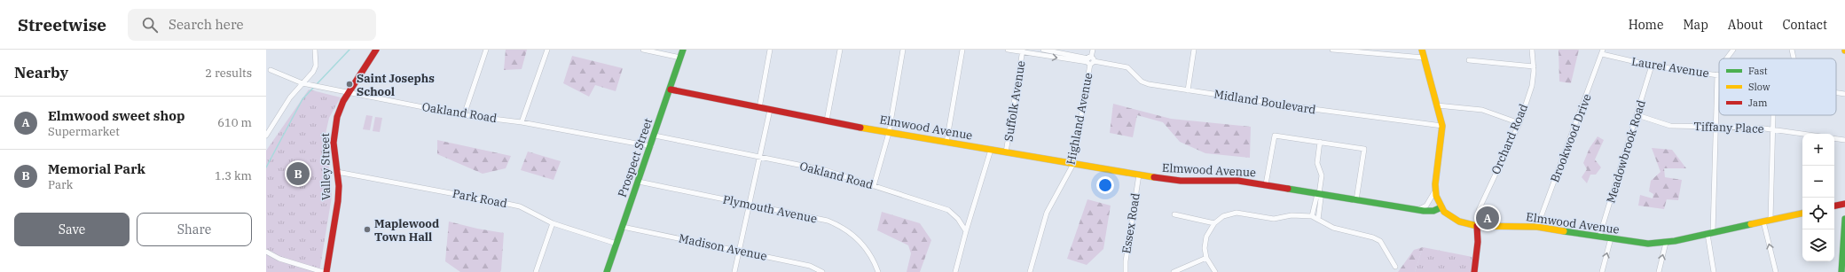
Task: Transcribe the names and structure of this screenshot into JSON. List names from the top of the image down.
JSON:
{
  "streets": {
    "street": [
      "Laurel Avenue",
      "Suffolk Avenue",
      "Midland Boulevard",
      "Oakland Road",
      "Highland Avenue",
      "Elmwood Avenue",
      "Tiffany Place",
      "Brookwood Drive",
      "Orchard Road",
      "Meadowbrook Road",
      "Prospect Street",
      "Valley Street",
      "Park Road",
      "Plymouth Avenue",
      "Essex Road",
      "Madison Avenue"
    ]
  },
  "crossings": [
    ["Laurel Avenue", "Brookwood Drive"],
    ["Laurel Avenue", "Meadowbrook Road"],
    ["Suffolk Avenue", "Midland Boulevard"],
    ["Suffolk Avenue", "Elmwood Avenue"],
    ["Midland Boulevard", "Highland Avenue"],
    ["Oakland Road", "Prospect Street"],
    ["Oakland Road", "Valley Street"],
    ["Highland Avenue", "Elmwood Avenue"],
    ["Elmwood Avenue", "Brookwood Drive"],
    ["Elmwood Avenue", "Orchard Road"],
    ["Elmwood Avenue", "Meadowbrook Road"],
    ["Elmwood Avenue", "Prospect Street"],
    ["Elmwood Avenue", "Essex Road"],
    ["Tiffany Place", "Meadowbrook Road"],
    ["Prospect Street", "Park Road"],
    ["Prospect Street", "Plymouth Avenue"],
    ["Prospect Street", "Madison Avenue"],
    ["Valley Street", "Park Road"]
  ],
  "places": ["Saint Josephs School", "Maplewood Town Hall"],
  "legend": ["Fast", "Slow", "Jam"],
  "page": {
    "header": "Streetwise",
    "search": "Search here",
    "nav": [
      "Home",
      "Map",
      "About",
      "Contact"
    ],
    "heading": ["Nearby", "2 results"],
    "list": [
      {
        "mark": "A",
        "name": "Elmwood sweet shop",
        "note": "Supermarket",
        "value": "610 m"
      },
      {
        "mark": "B",
        "name": "Memorial Park",
        "note": "Park",
        "value": "1.3 km"
      }
    ],
    "map_buttons": ["+", "−"],
    "pins": ["B", "A"],
    "buttons": ["Save", "Share"]
  }
}
